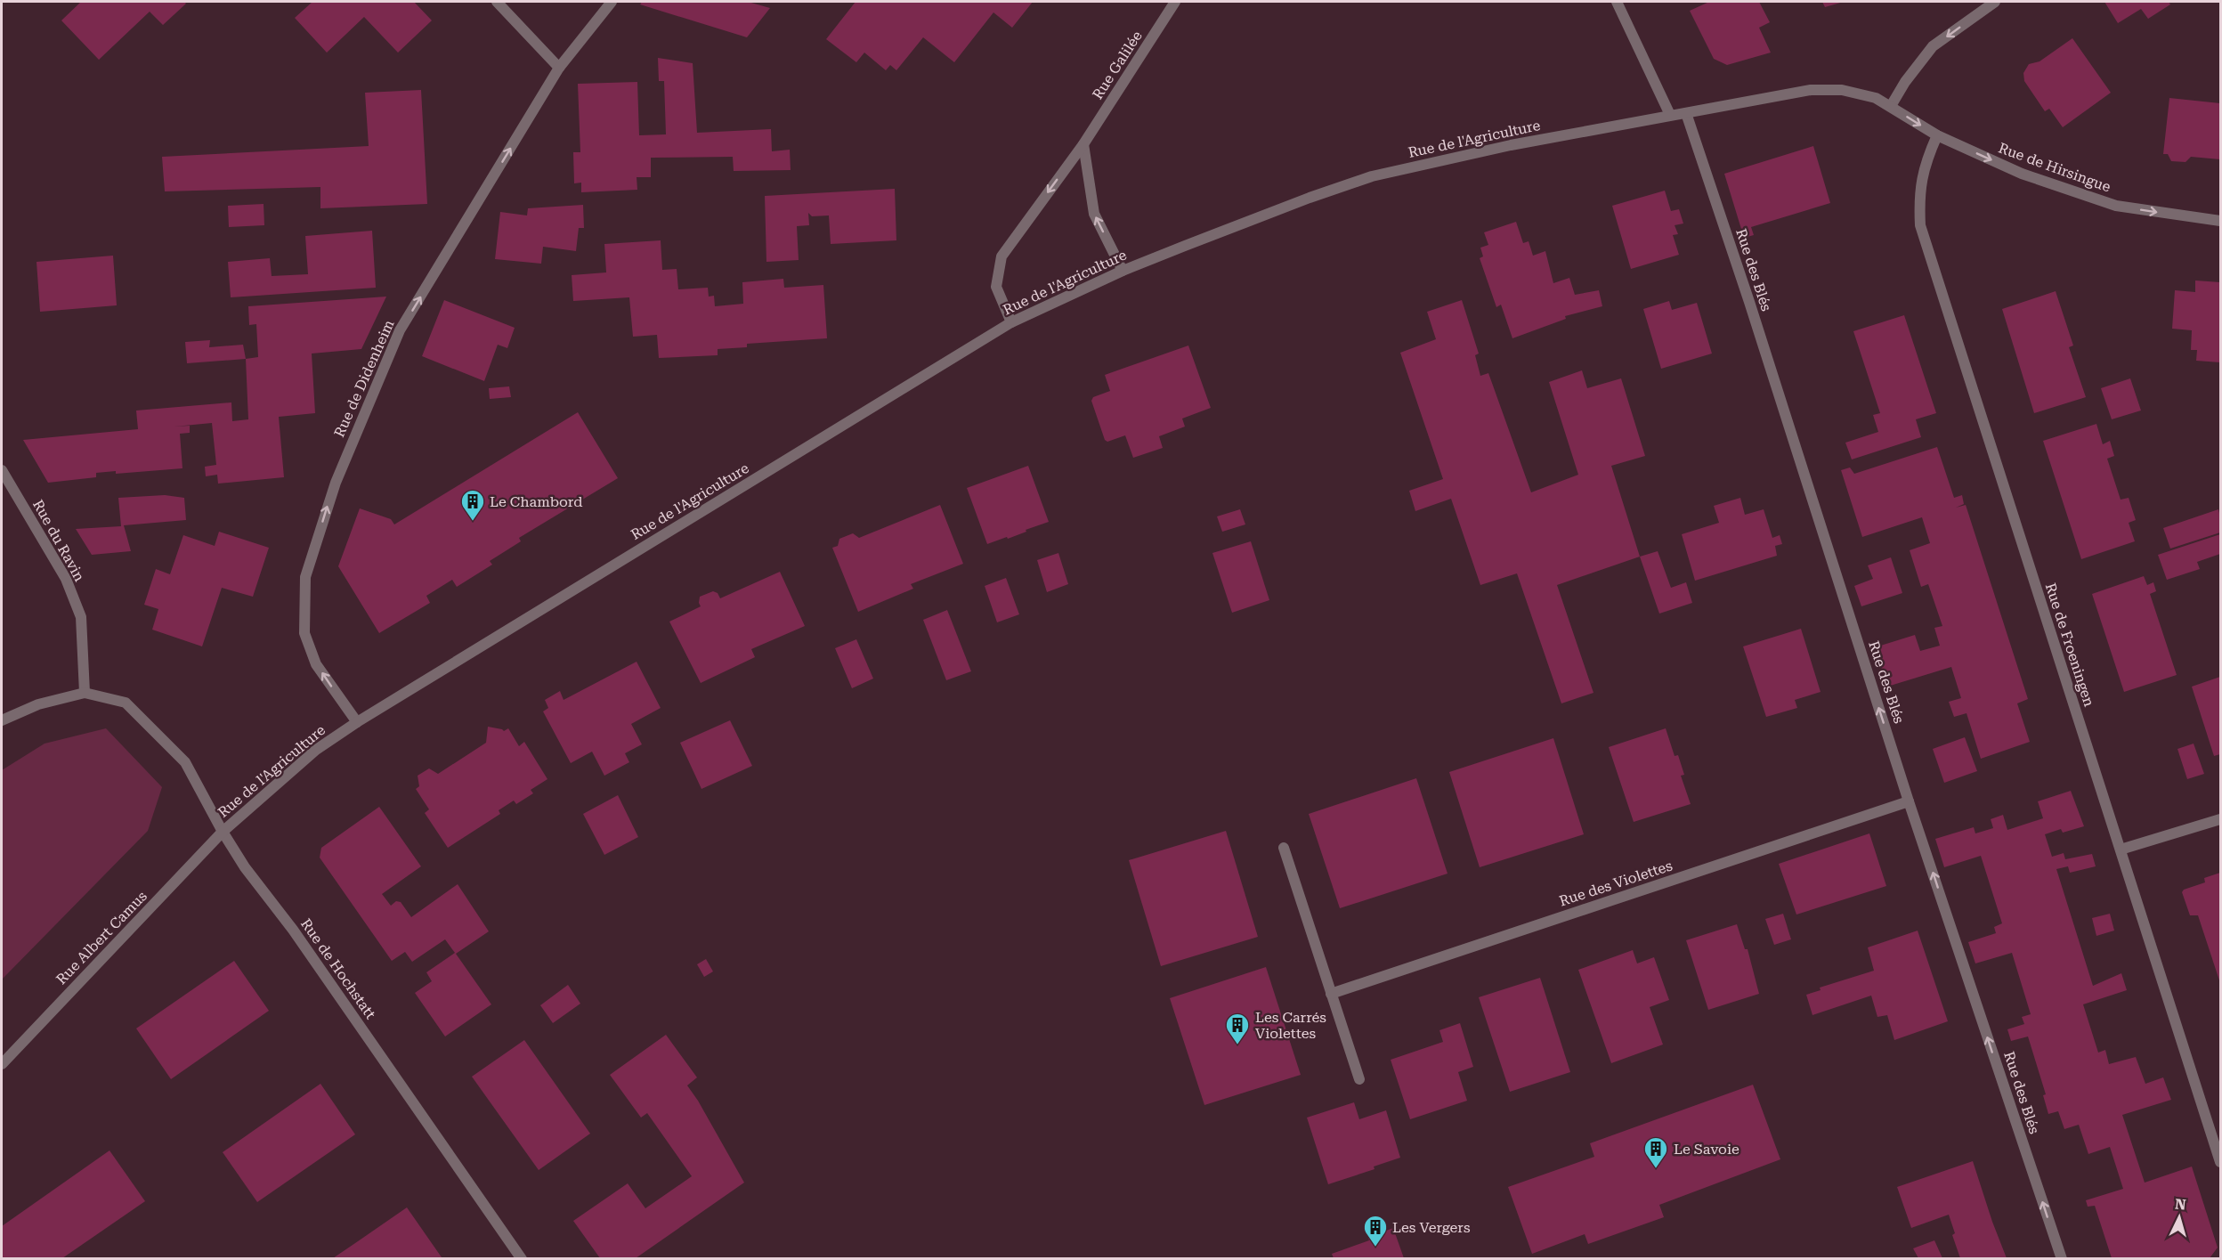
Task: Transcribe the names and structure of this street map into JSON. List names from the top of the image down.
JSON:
{
  "streets": {
    "street": [
      "Rue Galilée",
      "Rue de l'Agriculture",
      "Rue de Hirsingue",
      "Rue des Blés",
      "Rue de Didenheim",
      "Rue du Ravin",
      "Rue de Froeningen",
      "Rue des Violettes",
      "Rue Albert Camus",
      "Rue de Hochstatt"
    ]
  },
  "crossings": [
    ["Rue Galilée", "Rue de l'Agriculture"],
    ["Rue de l'Agriculture", "Rue de Hirsingue"],
    ["Rue de l'Agriculture", "Rue des Blés"],
    ["Rue de l'Agriculture", "Rue de Didenheim"],
    ["Rue de l'Agriculture", "Rue Albert Camus"],
    ["Rue de l'Agriculture", "Rue de Hochstatt"],
    ["Rue de Hirsingue", "Rue de Froeningen"],
    ["Rue des Blés", "Rue des Violettes"],
    ["Rue du Ravin", "Rue de Hochstatt"],
    ["Rue Albert Camus", "Rue de Hochstatt"]
  ],
  "one_way": [
    "Rue Galilée",
    "Rue de Hirsingue",
    "Rue des Blés",
    "Rue de Didenheim"
  ],
  "places": {
    "building": [
      "Le Chambord",
      "Les Carrés Violettes",
      "Le Savoie",
      "Les Vergers"
    ]
  },
  "north": "top"
}
